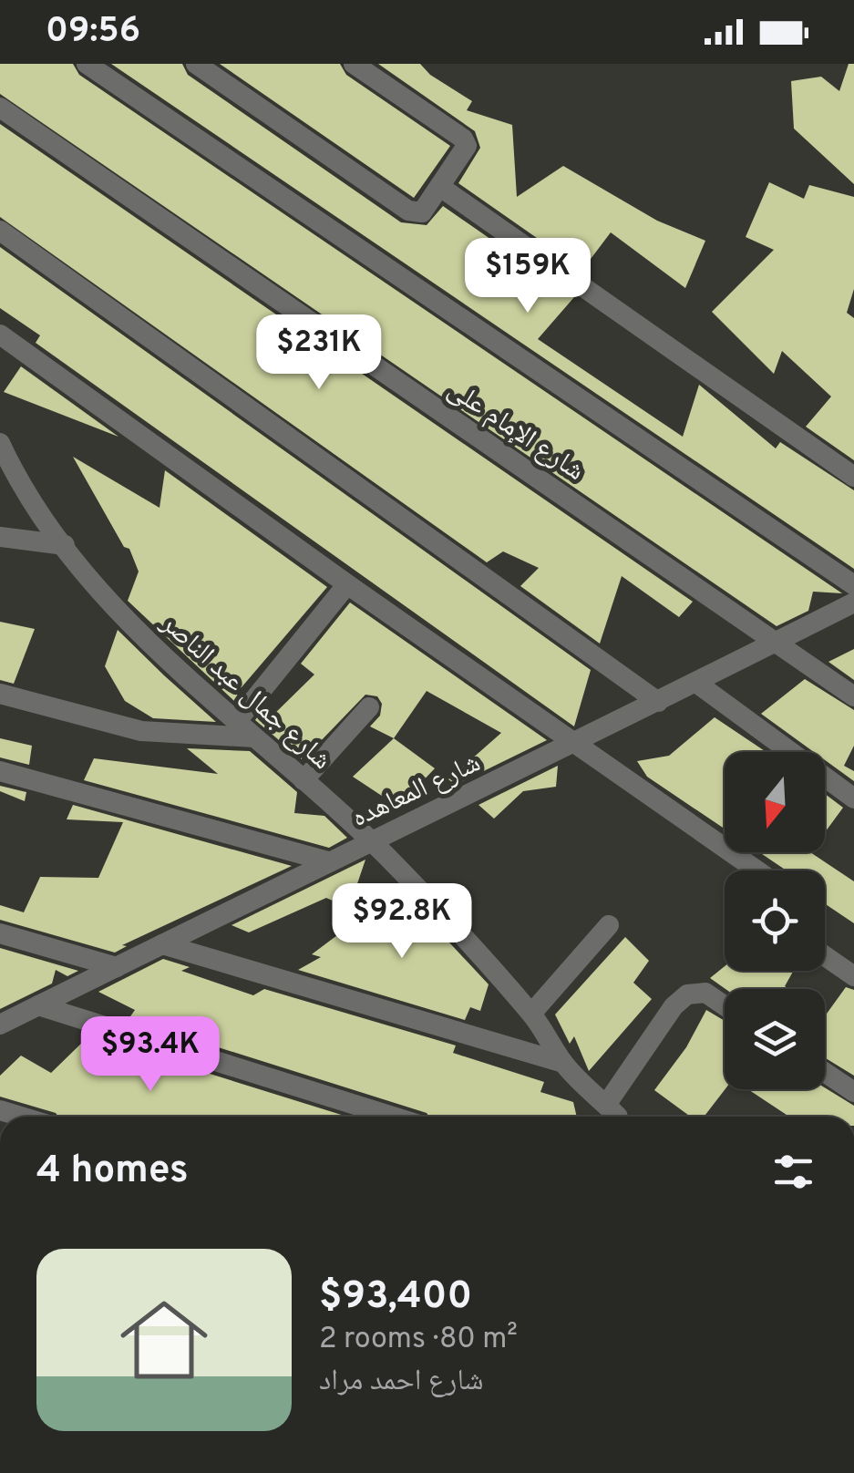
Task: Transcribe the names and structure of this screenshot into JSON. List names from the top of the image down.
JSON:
{
  "streets": {
    "street": ["شارع الإمام على", "شارع جمال عبد الناصر", "شارع المعاهده"]
  },
  "crossings": [
    ["شارع الإمام على", "شارع المعاهده"],
    ["شارع جمال عبد الناصر", "شارع المعاهده"]
  ],
  "north": "bottom",
  "page": {
    "status": "09:56",
    "price": [
      "$159K",
      "$231K",
      "$92.8K",
      "$93.4K"
    ],
    "heading": "4 homes",
    "list": [
      {
        "name": "$93,400",
        "note": "2 rooms · 80 m² · شارع احمد مراد"
      }
    ]
  }
}
